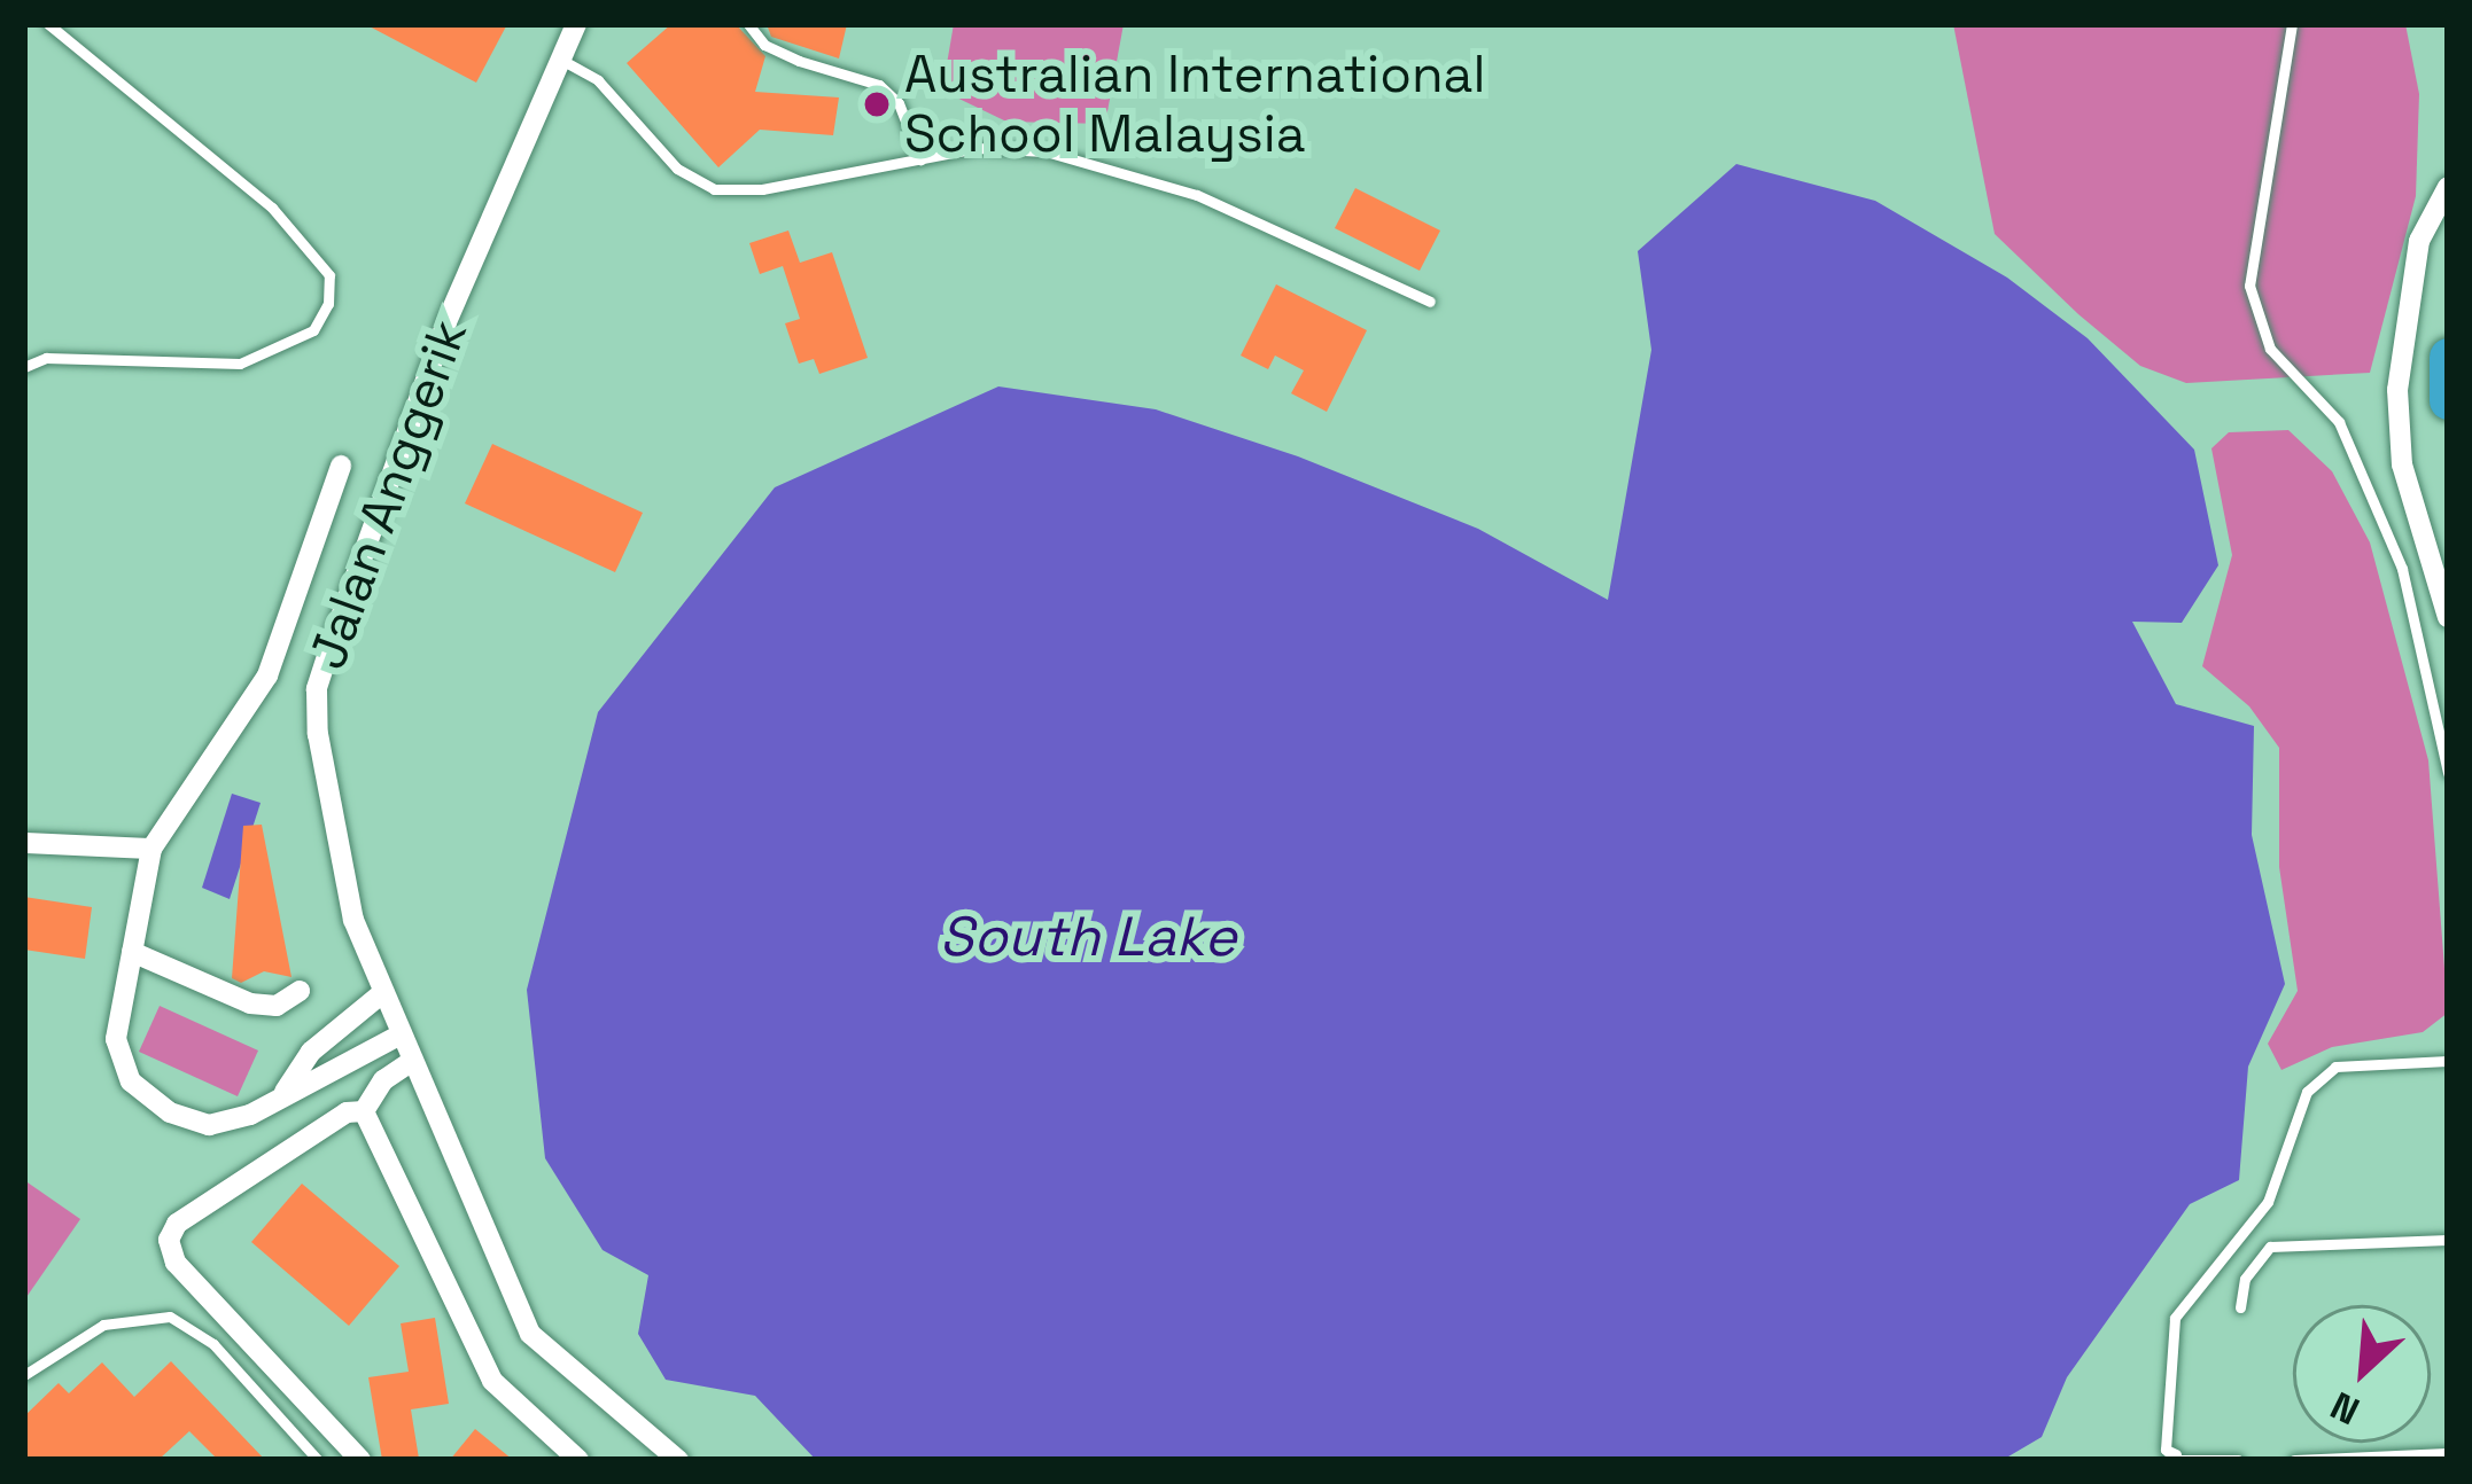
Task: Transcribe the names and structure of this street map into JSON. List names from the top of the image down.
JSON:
{
  "streets": {
    "street": ["Jalan Anggerik"]
  },
  "water": ["South Lake"],
  "places": ["Australian International School Malaysia"],
  "north": "bottom left"
}
